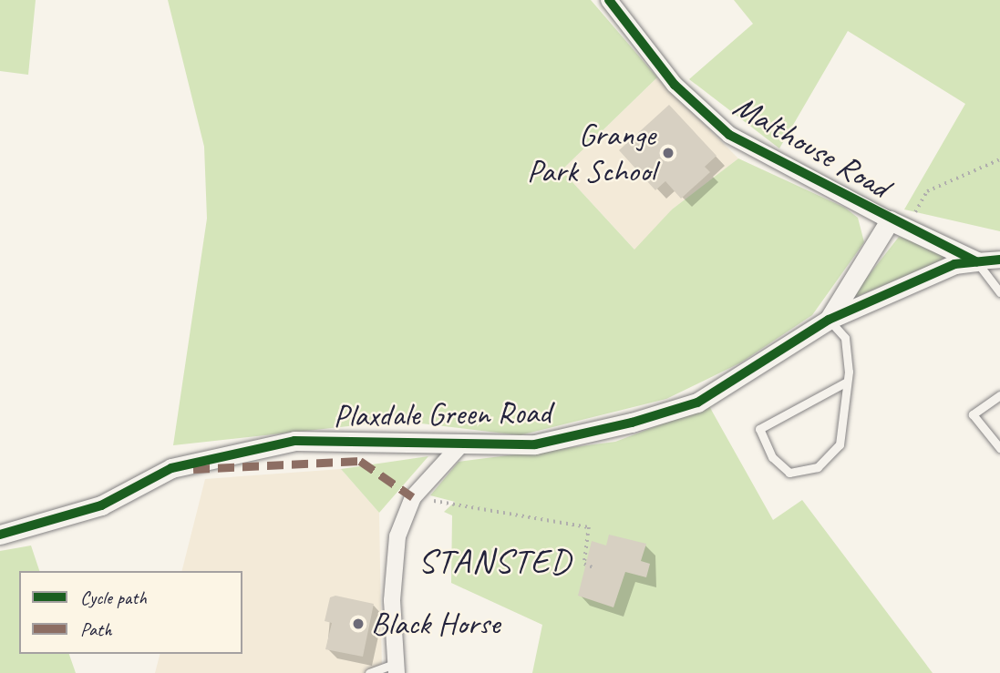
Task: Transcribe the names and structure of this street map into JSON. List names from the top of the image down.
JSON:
{
  "streets": {
    "street": ["Malthouse Road", "Plaxdale Green Road"]
  },
  "crossings": [
    ["Malthouse Road", "Plaxdale Green Road"]
  ],
  "districts": ["STANSTED"],
  "places": ["Grange Park School", "Black Horse"],
  "legend": ["Cycle path", "Path"]
}
